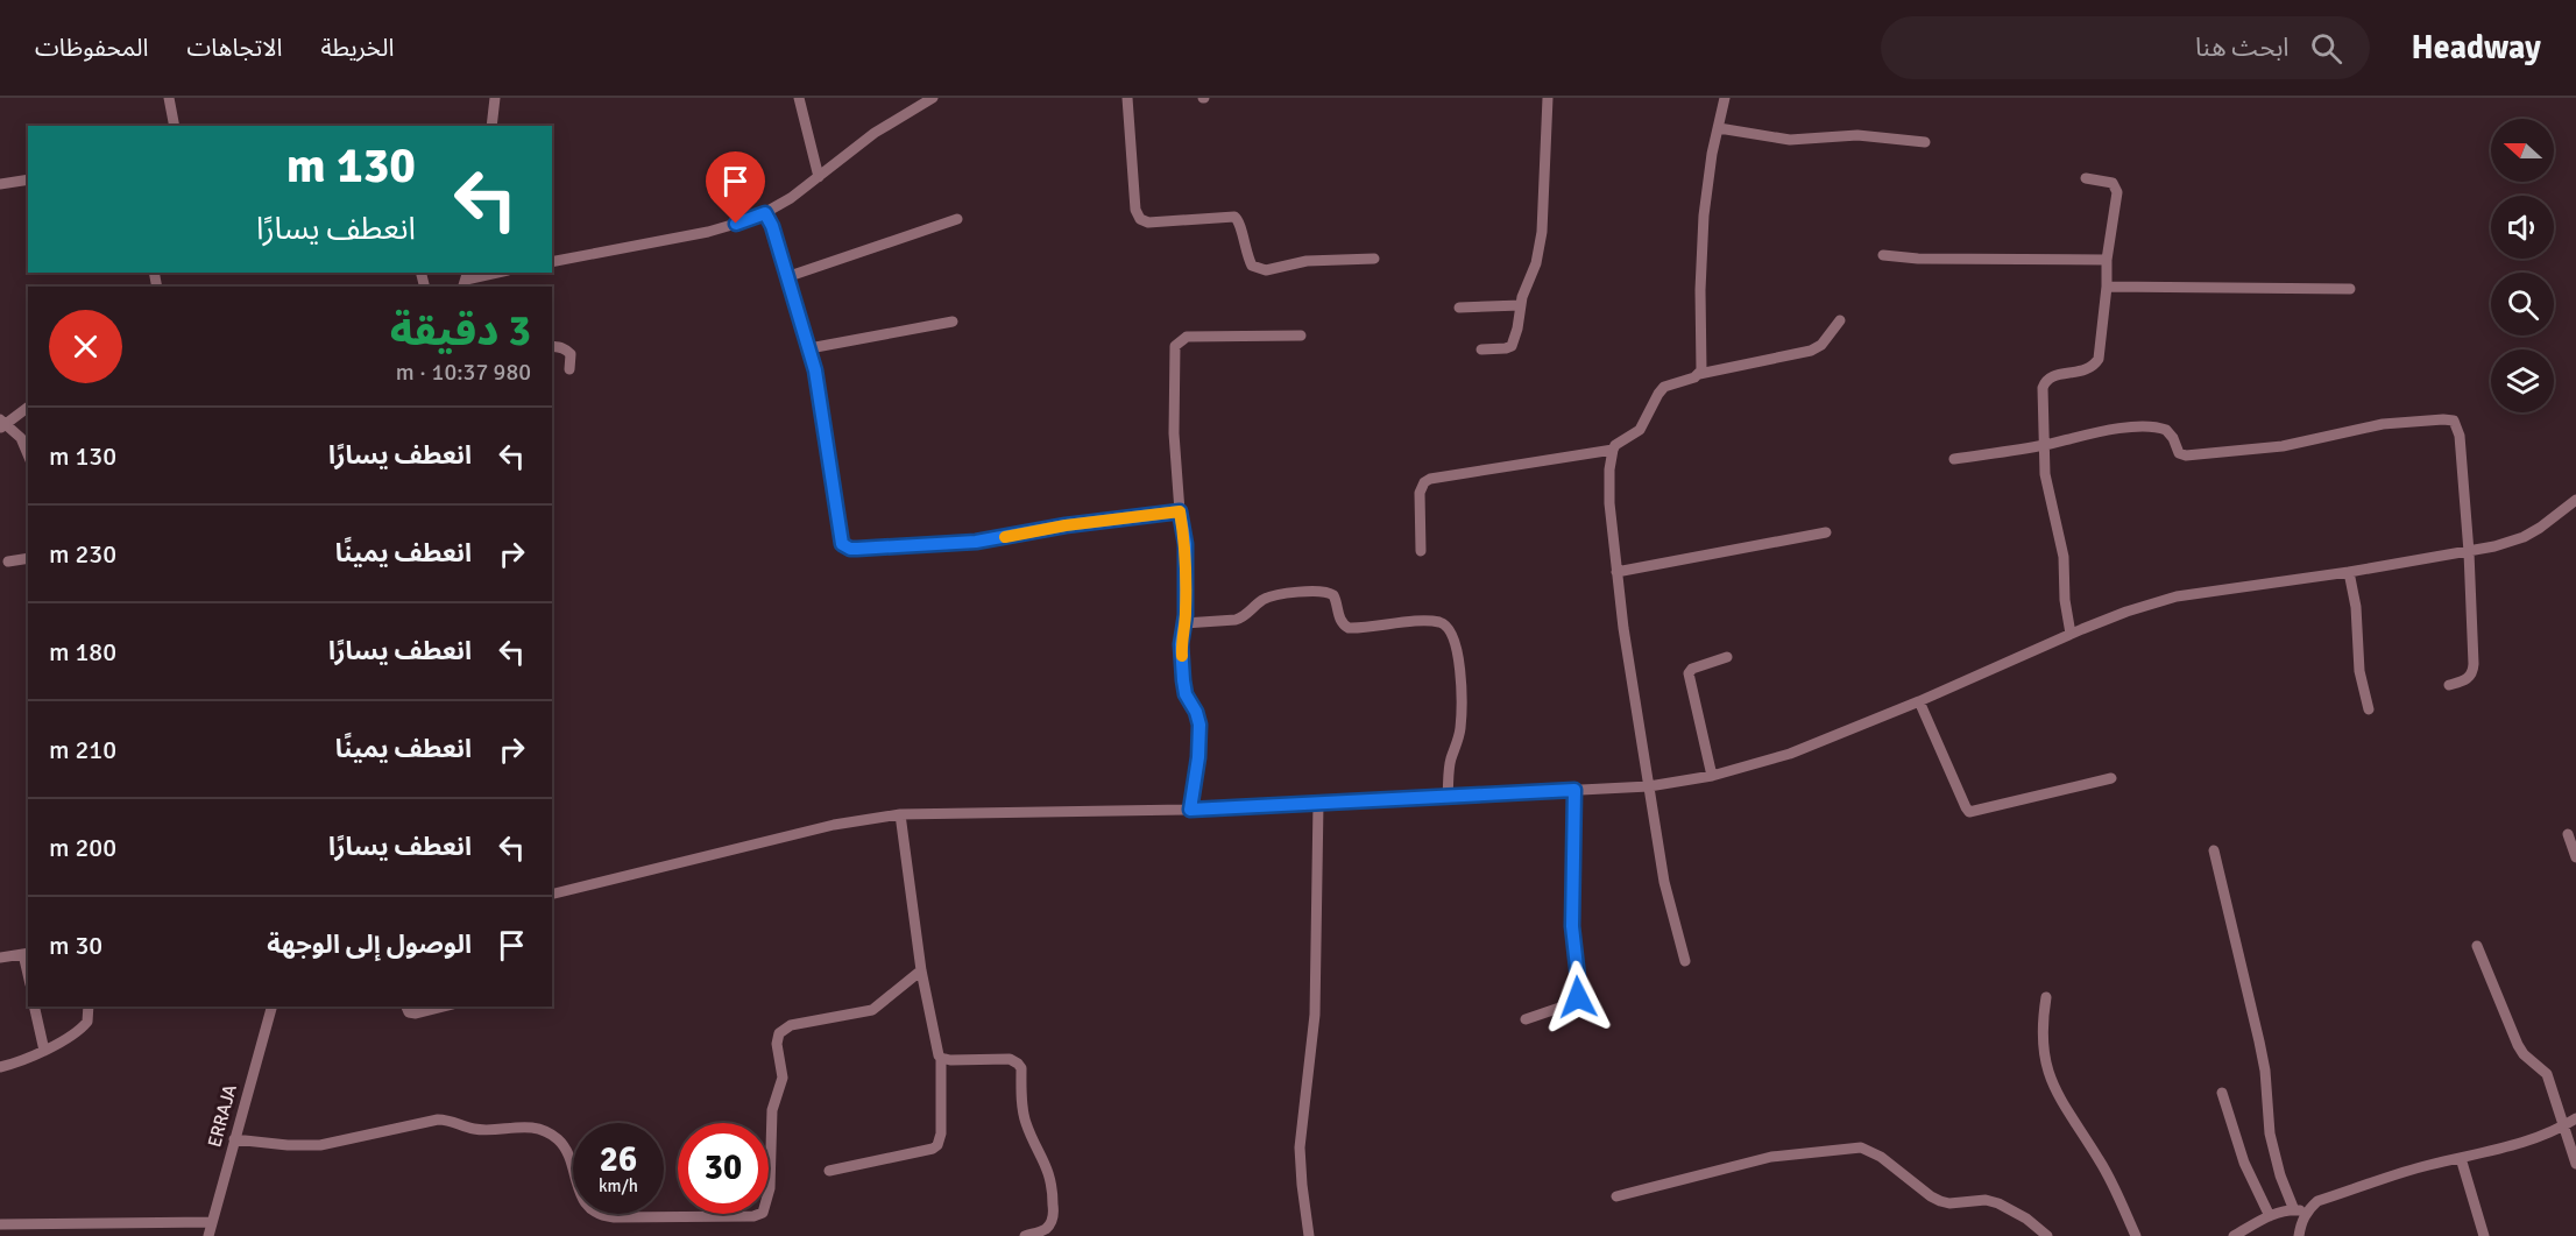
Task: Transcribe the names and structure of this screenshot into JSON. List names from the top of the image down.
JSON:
{
  "streets": {
    "street": ["ERRAJA"]
  },
  "north": "left",
  "page": {
    "header": "Headway",
    "search": "ابحث هنا",
    "nav": ["الخريطة", "الاتجاهات", "المحفوظات"],
    "turn": ["130 m", "انعطف يسارًا"],
    "heading": ["3 دقيقة", "980 m · 10:37"],
    "list": [
      {
        "name": "انعطف يسارًا",
        "value": "130 m"
      },
      {
        "name": "انعطف يمينًا",
        "value": "230 m"
      },
      {
        "name": "انعطف يسارًا",
        "value": "180 m"
      },
      {
        "name": "انعطف يمينًا",
        "value": "210 m"
      },
      {
        "name": "انعطف يسارًا",
        "value": "200 m"
      },
      {
        "name": "الوصول إلى الوجهة",
        "value": "30 m"
      }
    ],
    "speed": "26 km/h",
    "limit": "30"
  }
}
